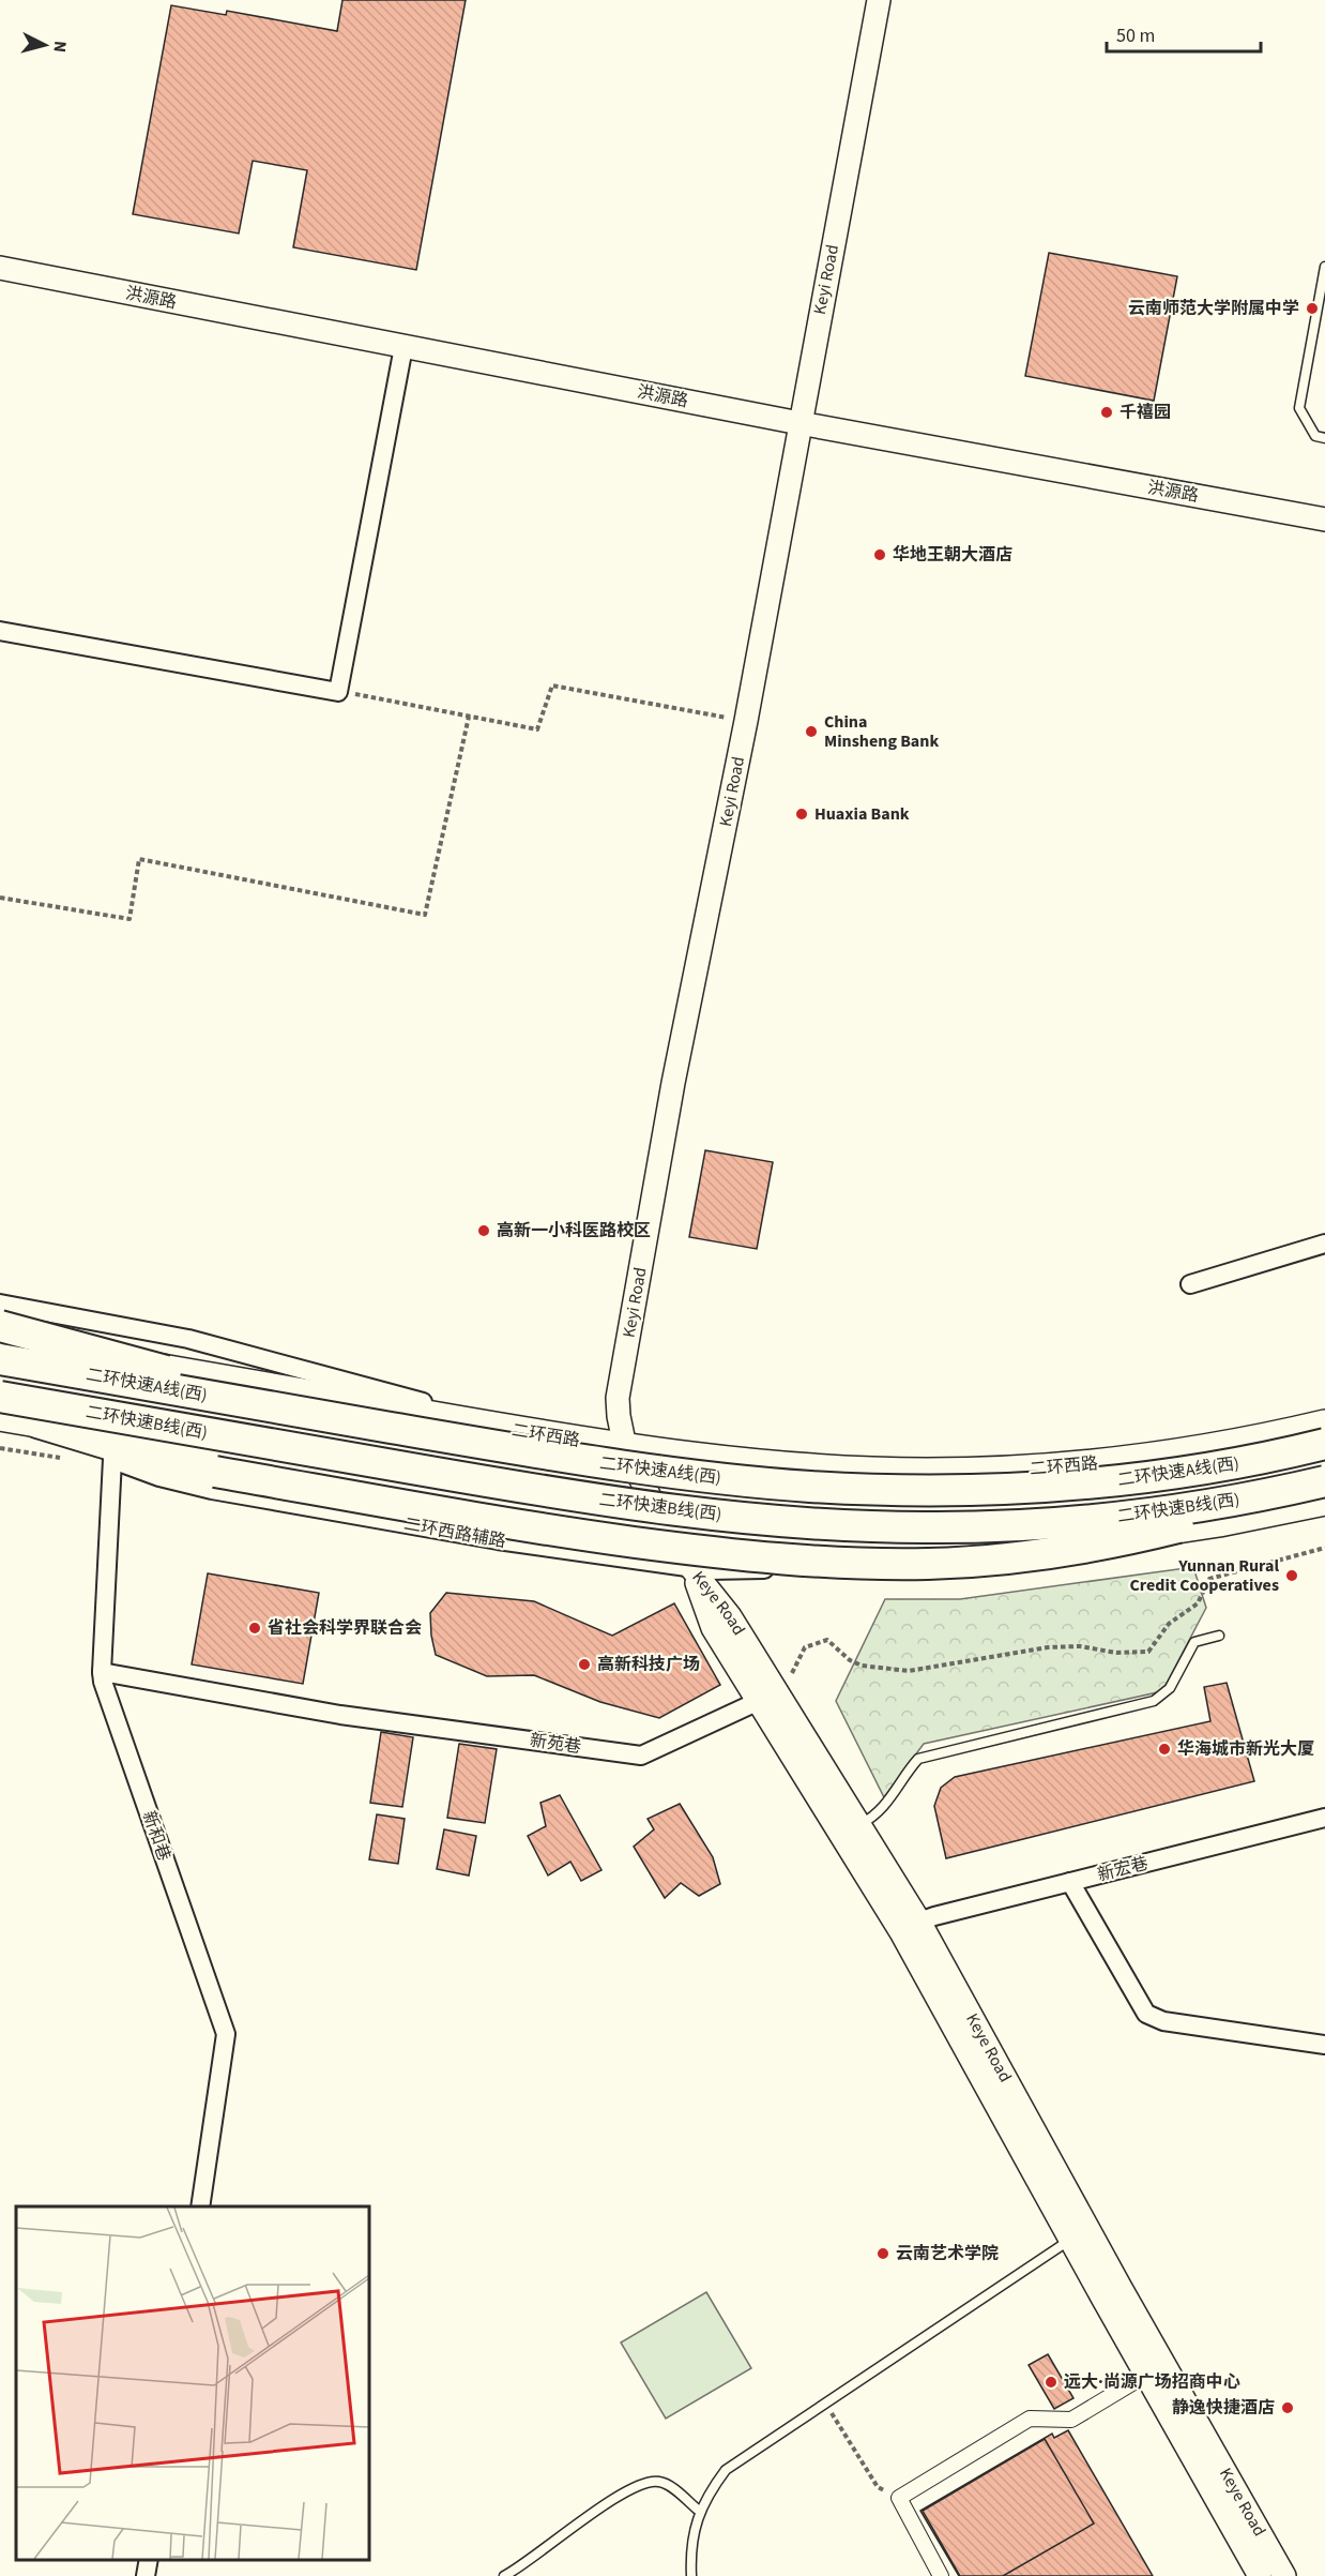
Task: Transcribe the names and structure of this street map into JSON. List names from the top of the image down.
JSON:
{
  "streets": {
    "highway": ["二环快速A线(西)", "二环快速B线(西)"],
    "main road": ["二环西路"],
    "street": [
      "Keyi Road",
      "洪源路",
      "二环西路辅路",
      "Keye Road",
      "新苑巷",
      "新和巷",
      "新宏巷"
    ]
  },
  "crossings": [
    ["Keyi Road", "洪源路"],
    ["Keyi Road", "二环西路"],
    ["Keyi Road", "二环西路辅路"],
    ["Keyi Road", "Keye Road"],
    ["二环西路辅路", "Keye Road"],
    ["二环西路辅路", "新和巷"],
    ["Keye Road", "新苑巷"],
    ["Keye Road", "新宏巷"],
    ["新苑巷", "新和巷"]
  ],
  "places": [
    "云南师范大学附属中学",
    "千禧园",
    "华地王朝大酒店",
    "China Minsheng Bank",
    "Huaxia Bank",
    "高新一小科医路校区",
    "Yunnan Rural Credit Cooperatives",
    "省社会科学界联合会",
    "高新科技广场",
    "华海城市新光大厦",
    "云南艺术学院",
    "远大·尚源广场招商中心",
    "静逸快捷酒店"
  ],
  "scale_bar": "50 m",
  "north": "right"
}
